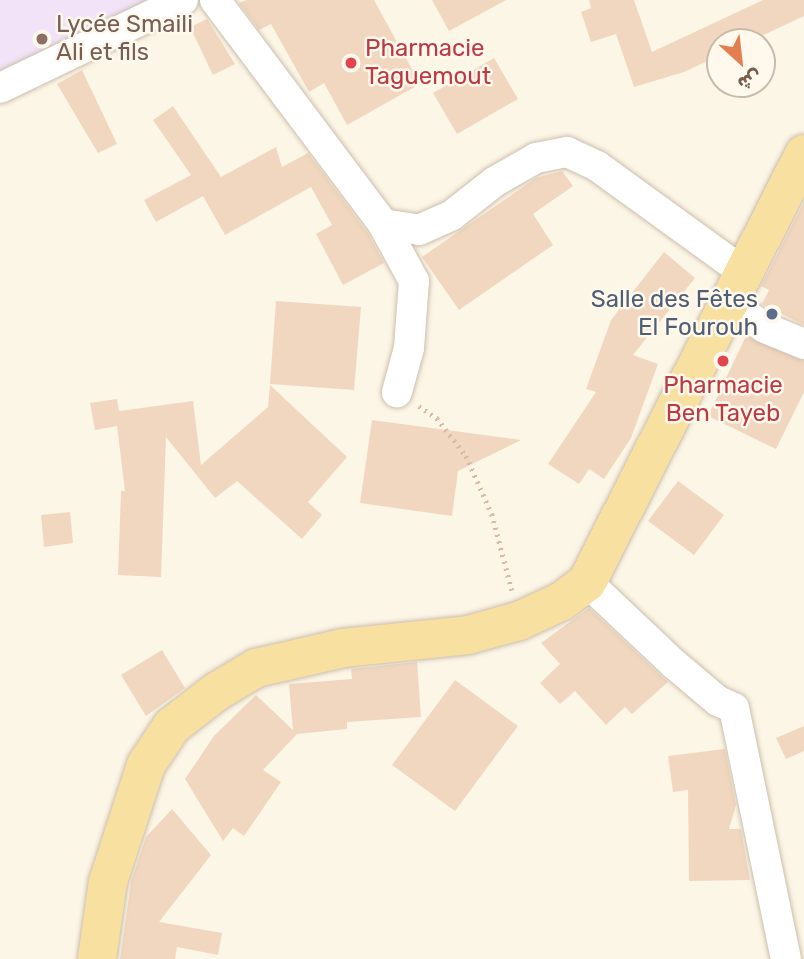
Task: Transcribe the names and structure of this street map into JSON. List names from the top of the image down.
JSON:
{
  "places": [
    "Lycée Smaili Ali et fils",
    "Pharmacie Taguemout",
    "Salle des Fêtes El Fourouh",
    "Pharmacie Ben Tayeb"
  ],
  "north": "bottom right"
}
